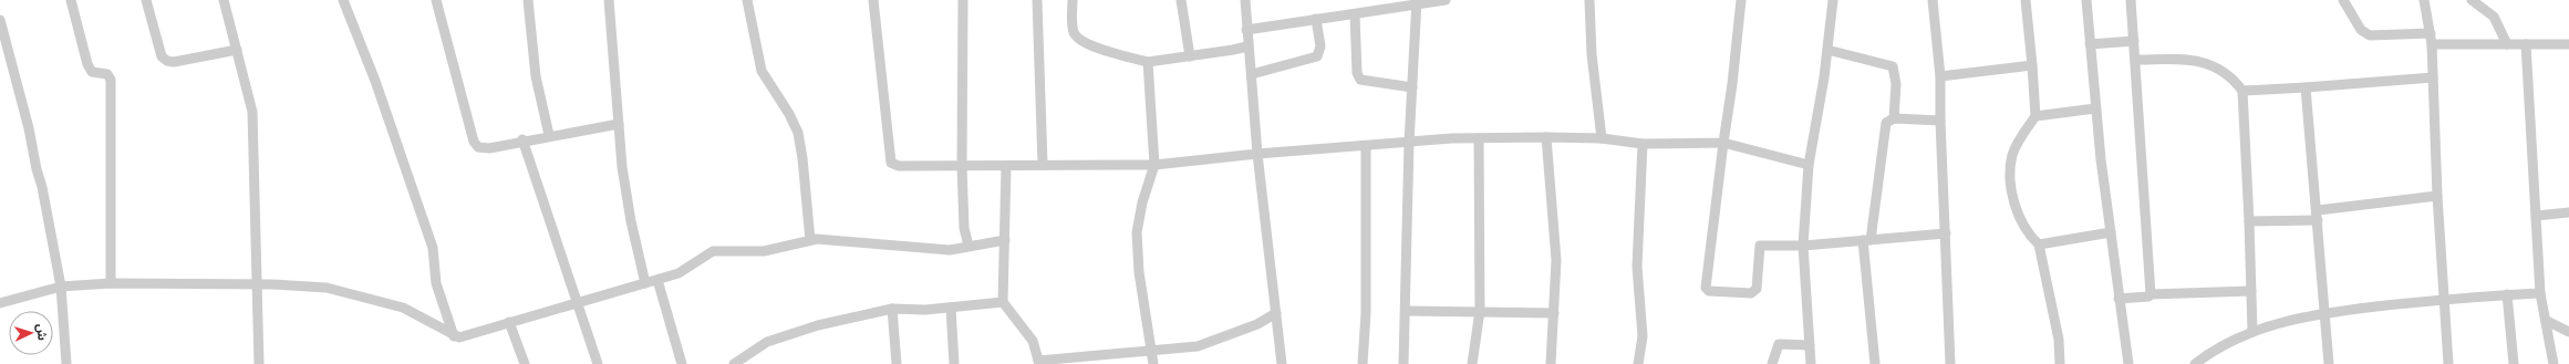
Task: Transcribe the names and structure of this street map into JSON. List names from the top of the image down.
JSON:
{
  "north": "right"
}
